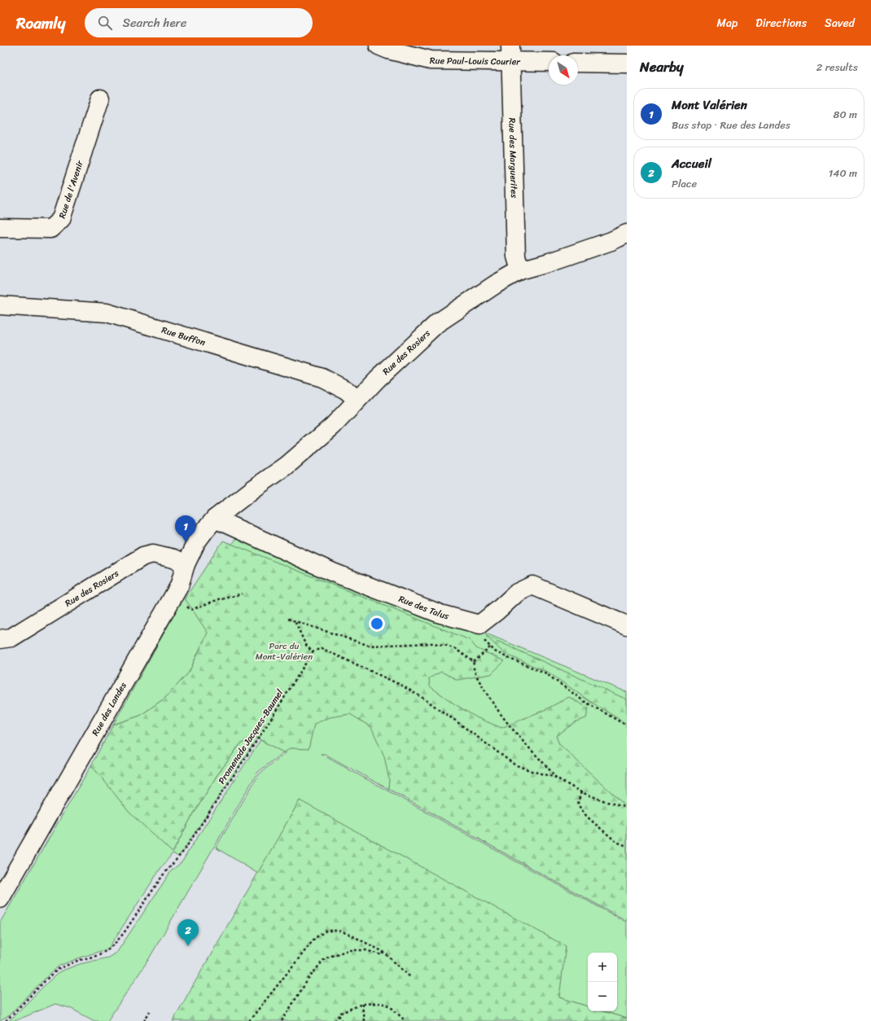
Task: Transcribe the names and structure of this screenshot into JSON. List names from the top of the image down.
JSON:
{
  "streets": {
    "street": [
      "Rue Paul-Louis Courier",
      "Rue des Marguerites",
      "Rue de l'Avenir",
      "Rue Buffon",
      "Rue des Rosiers",
      "Rue des Talus",
      "Rue des Landes"
    ],
    "path": ["Promenade Jacques-Baumel"]
  },
  "crossings": [
    ["Rue Paul-Louis Courier", "Rue des Marguerites"],
    ["Rue des Marguerites", "Rue des Rosiers"],
    ["Rue Buffon", "Rue des Rosiers"],
    ["Rue des Rosiers", "Rue des Talus"],
    ["Rue des Rosiers", "Rue des Landes"],
    ["Rue des Talus", "Rue des Landes"]
  ],
  "parks": ["Parc du Mont-Valérien"],
  "north": "bottom right",
  "page": {
    "header": "Roamly",
    "search": "Search here",
    "nav": ["Map", "Directions", "Saved"],
    "heading": ["Nearby", "2 results"],
    "list": [
      {
        "mark": "1",
        "name": "Mont Valérien",
        "note": "Bus stop · Rue des Landes",
        "value": "80 m"
      },
      {
        "mark": "2",
        "name": "Accueil",
        "note": "Place",
        "value": "140 m"
      }
    ],
    "pins": ["1", "2"],
    "map_buttons": ["+", "−"]
  }
}
